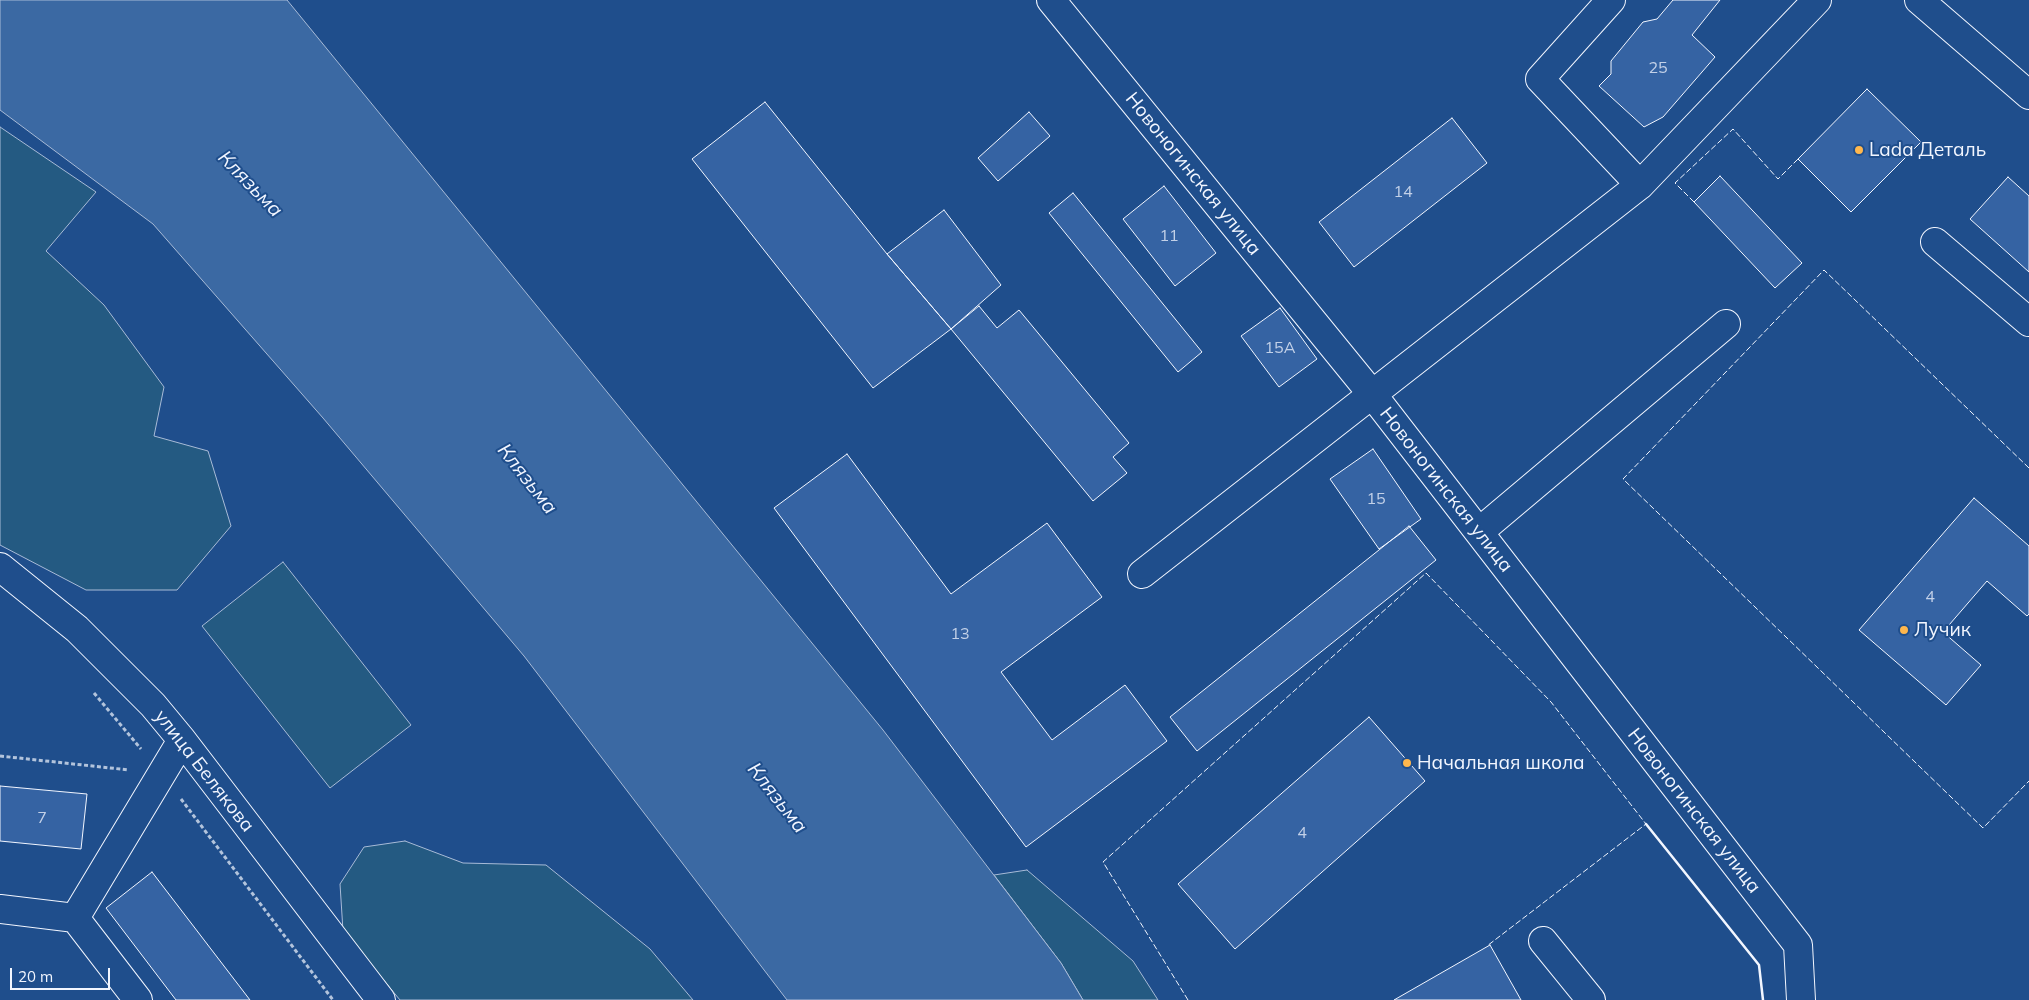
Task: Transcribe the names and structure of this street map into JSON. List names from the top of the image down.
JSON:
{
  "streets": {
    "street": ["Новоногинская улица", "улица Белякова"]
  },
  "water": ["Клязьма"],
  "places": ["Lada Деталь", "Лучик", "Начальная школа"],
  "house_numbers": [
    "25",
    "14",
    "11",
    "15А",
    "15",
    "4",
    "13",
    "7",
    "4"
  ],
  "scale_bar": "20 m"
}
